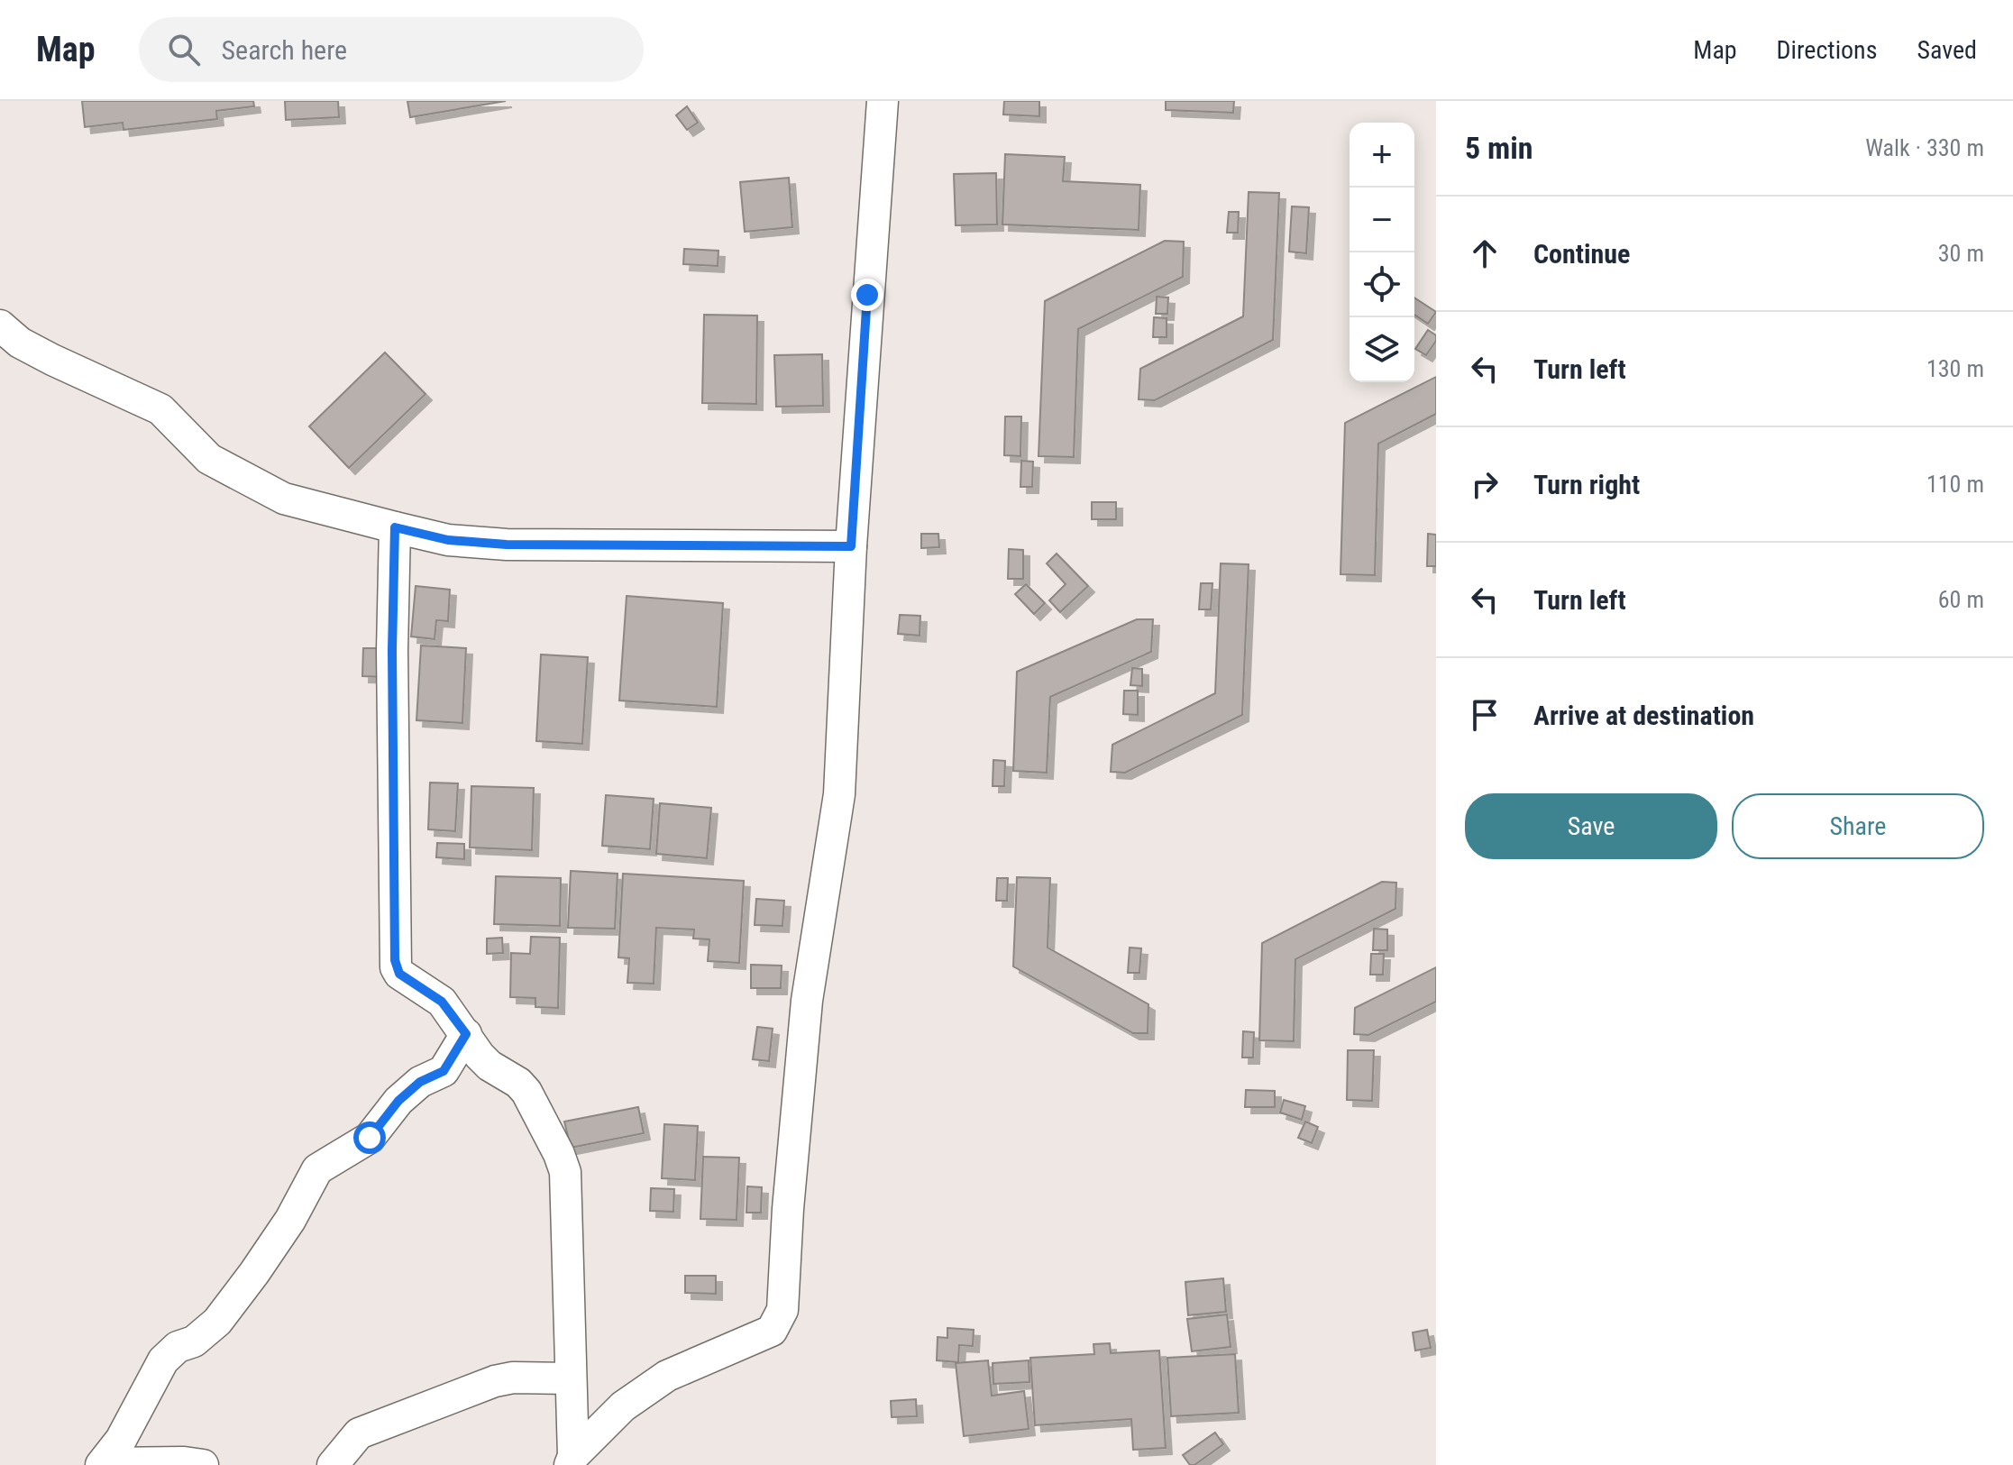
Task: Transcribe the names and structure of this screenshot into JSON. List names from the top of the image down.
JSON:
{
  "page": {
    "header": "Map",
    "search": "Search here",
    "nav": ["Map", "Directions", "Saved"],
    "heading": ["5 min", "Walk · 330 m"],
    "map_buttons": ["+", "−"],
    "list": [
      ["Continue", "30 m"],
      ["Turn left", "130 m"],
      ["Turn right", "110 m"],
      ["Turn left", "60 m"],
      "Arrive at destination"
    ],
    "buttons": ["Save", "Share"]
  }
}
